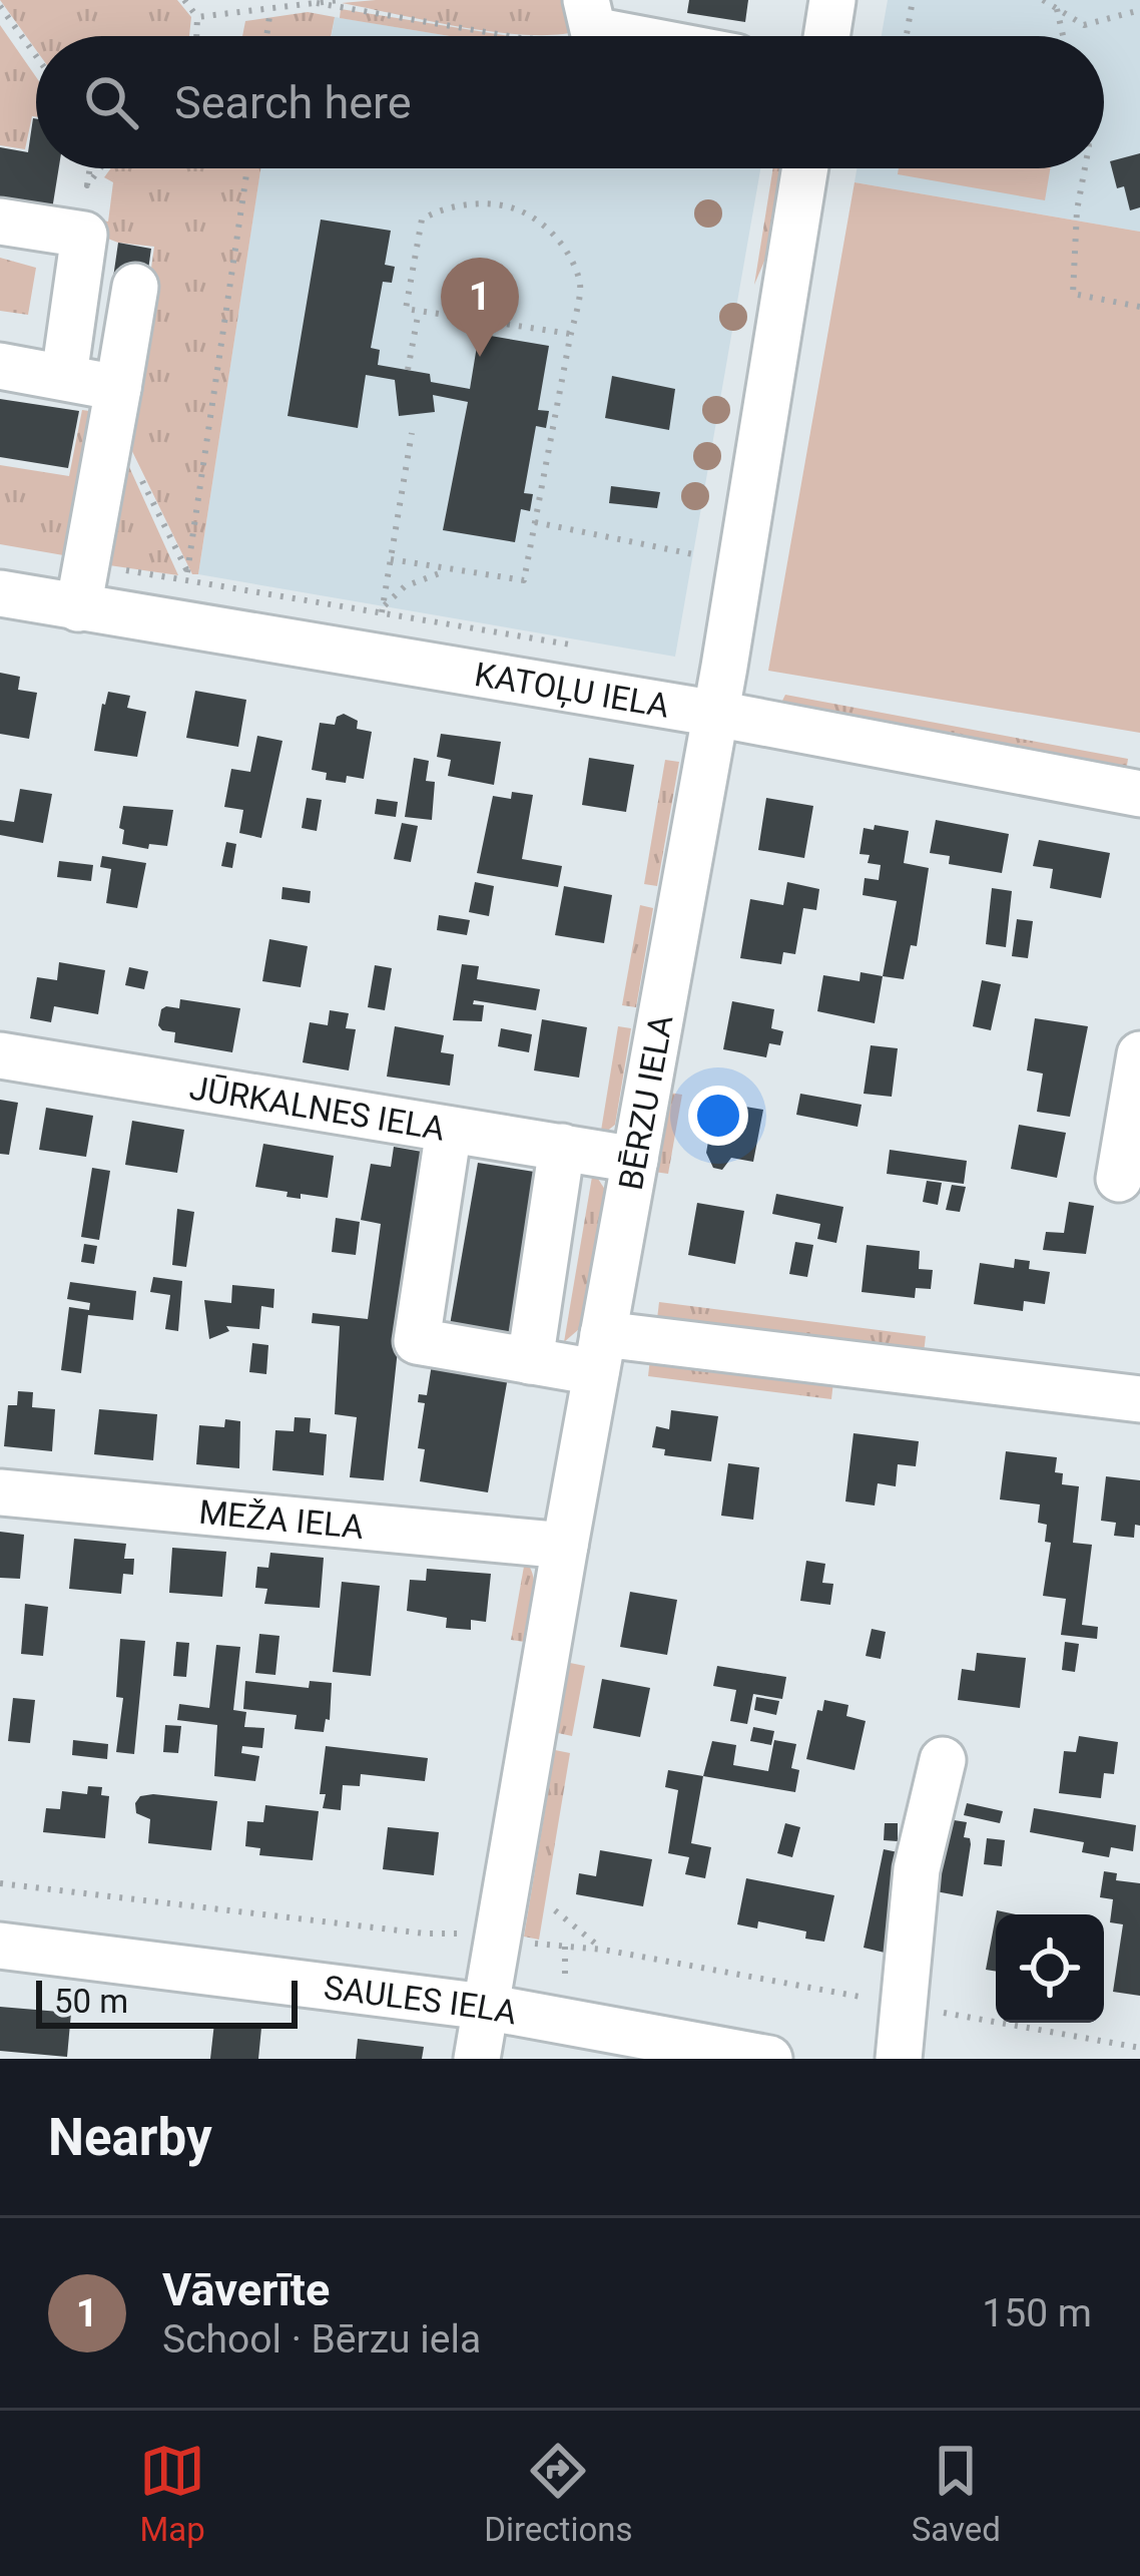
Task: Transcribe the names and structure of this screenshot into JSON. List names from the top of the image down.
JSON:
{
  "streets": {
    "street": [
      "KATOĻU IELA",
      "BĒRZU IELA",
      "JŪRKALNES IELA",
      "MEŽA IELA",
      "SAULES IELA"
    ]
  },
  "crossings": [
    ["KATOĻU IELA", "BĒRZU IELA"],
    ["BĒRZU IELA", "JŪRKALNES IELA"],
    ["BĒRZU IELA", "MEŽA IELA"],
    ["BĒRZU IELA", "SAULES IELA"]
  ],
  "scale_bar": "50 m",
  "page": {
    "search": "Search here",
    "pins": "1",
    "scale": "50 m",
    "heading": "Nearby",
    "list": [
      {
        "mark": "1",
        "name": "Vāverīte",
        "note": "School · Bērzu iela",
        "value": "150 m"
      }
    ],
    "nav": ["Map", "Directions", "Saved"]
  }
}
